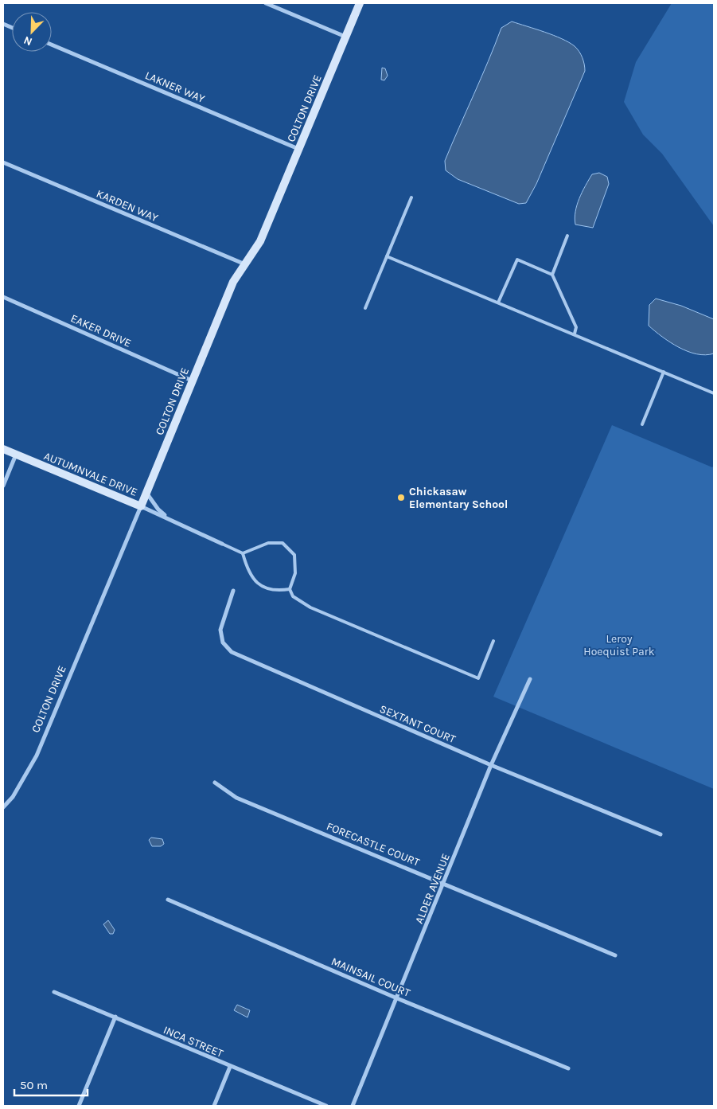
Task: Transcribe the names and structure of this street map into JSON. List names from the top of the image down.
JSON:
{
  "streets": {
    "street": [
      "LAKNER WAY",
      "COLTON DRIVE",
      "KARDEN WAY",
      "EAKER DRIVE",
      "AUTUMNVALE DRIVE",
      "SEXTANT COURT",
      "FORECASTLE COURT",
      "ALDER AVENUE",
      "MAINSAIL COURT",
      "INCA STREET"
    ]
  },
  "crossings": [
    ["LAKNER WAY", "COLTON DRIVE"],
    ["COLTON DRIVE", "KARDEN WAY"],
    ["COLTON DRIVE", "EAKER DRIVE"],
    ["COLTON DRIVE", "AUTUMNVALE DRIVE"],
    ["SEXTANT COURT", "ALDER AVENUE"],
    ["FORECASTLE COURT", "ALDER AVENUE"],
    ["ALDER AVENUE", "MAINSAIL COURT"]
  ],
  "parks": ["Leroy Hoequist Park"],
  "places": ["Chickasaw Elementary School"],
  "scale_bar": "50 m",
  "north": "bottom left"
}
